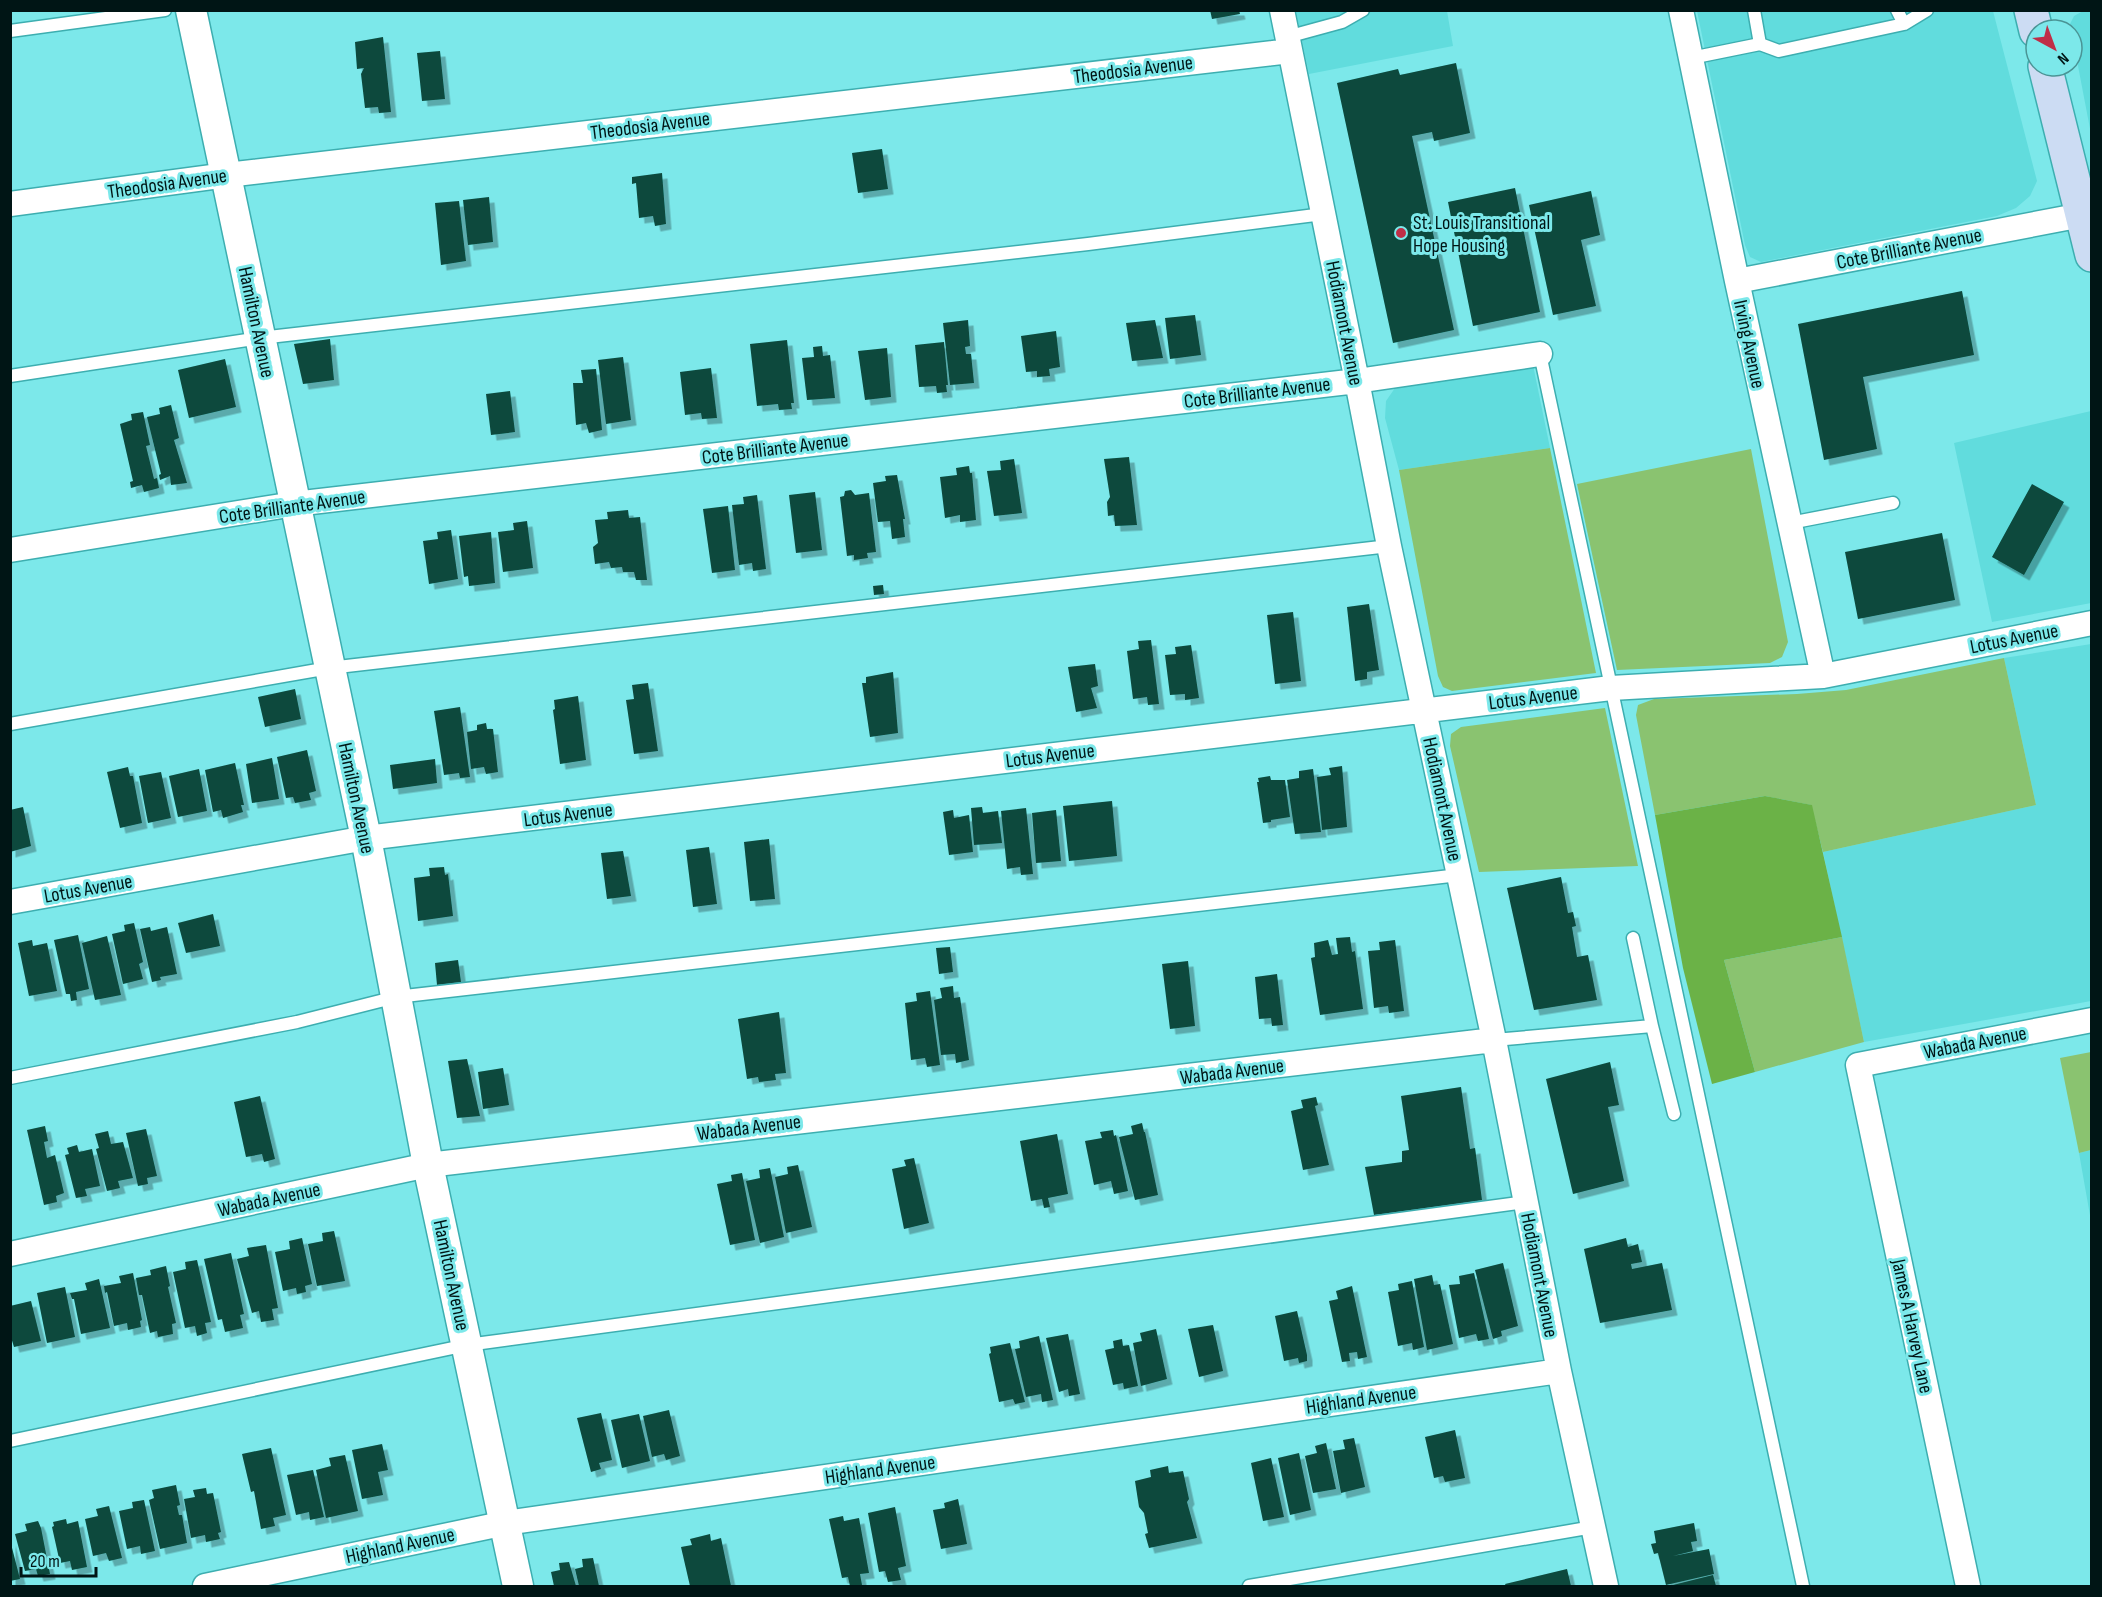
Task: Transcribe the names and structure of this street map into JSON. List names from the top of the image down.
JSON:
{
  "streets": {
    "street": [
      "Theodosia Avenue",
      "Cote Brilliante Avenue",
      "Hamilton Avenue",
      "Hodiamont Avenue",
      "Irving Avenue",
      "Lotus Avenue",
      "Wabada Avenue",
      "James A Harvey Lane",
      "Highland Avenue"
    ]
  },
  "crossings": [
    ["Theodosia Avenue", "Hamilton Avenue"],
    ["Theodosia Avenue", "Hodiamont Avenue"],
    ["Cote Brilliante Avenue", "Hamilton Avenue"],
    ["Cote Brilliante Avenue", "Hodiamont Avenue"],
    ["Cote Brilliante Avenue", "Irving Avenue"],
    ["Hamilton Avenue", "Lotus Avenue"],
    ["Hamilton Avenue", "Wabada Avenue"],
    ["Hamilton Avenue", "Highland Avenue"],
    ["Hodiamont Avenue", "Lotus Avenue"],
    ["Hodiamont Avenue", "Wabada Avenue"],
    ["Hodiamont Avenue", "Highland Avenue"],
    ["Irving Avenue", "Lotus Avenue"],
    ["Wabada Avenue", "James A Harvey Lane"]
  ],
  "places": ["St. Louis Transitional Hope Housing"],
  "scale_bar": "20 m",
  "north": "bottom right"
}
